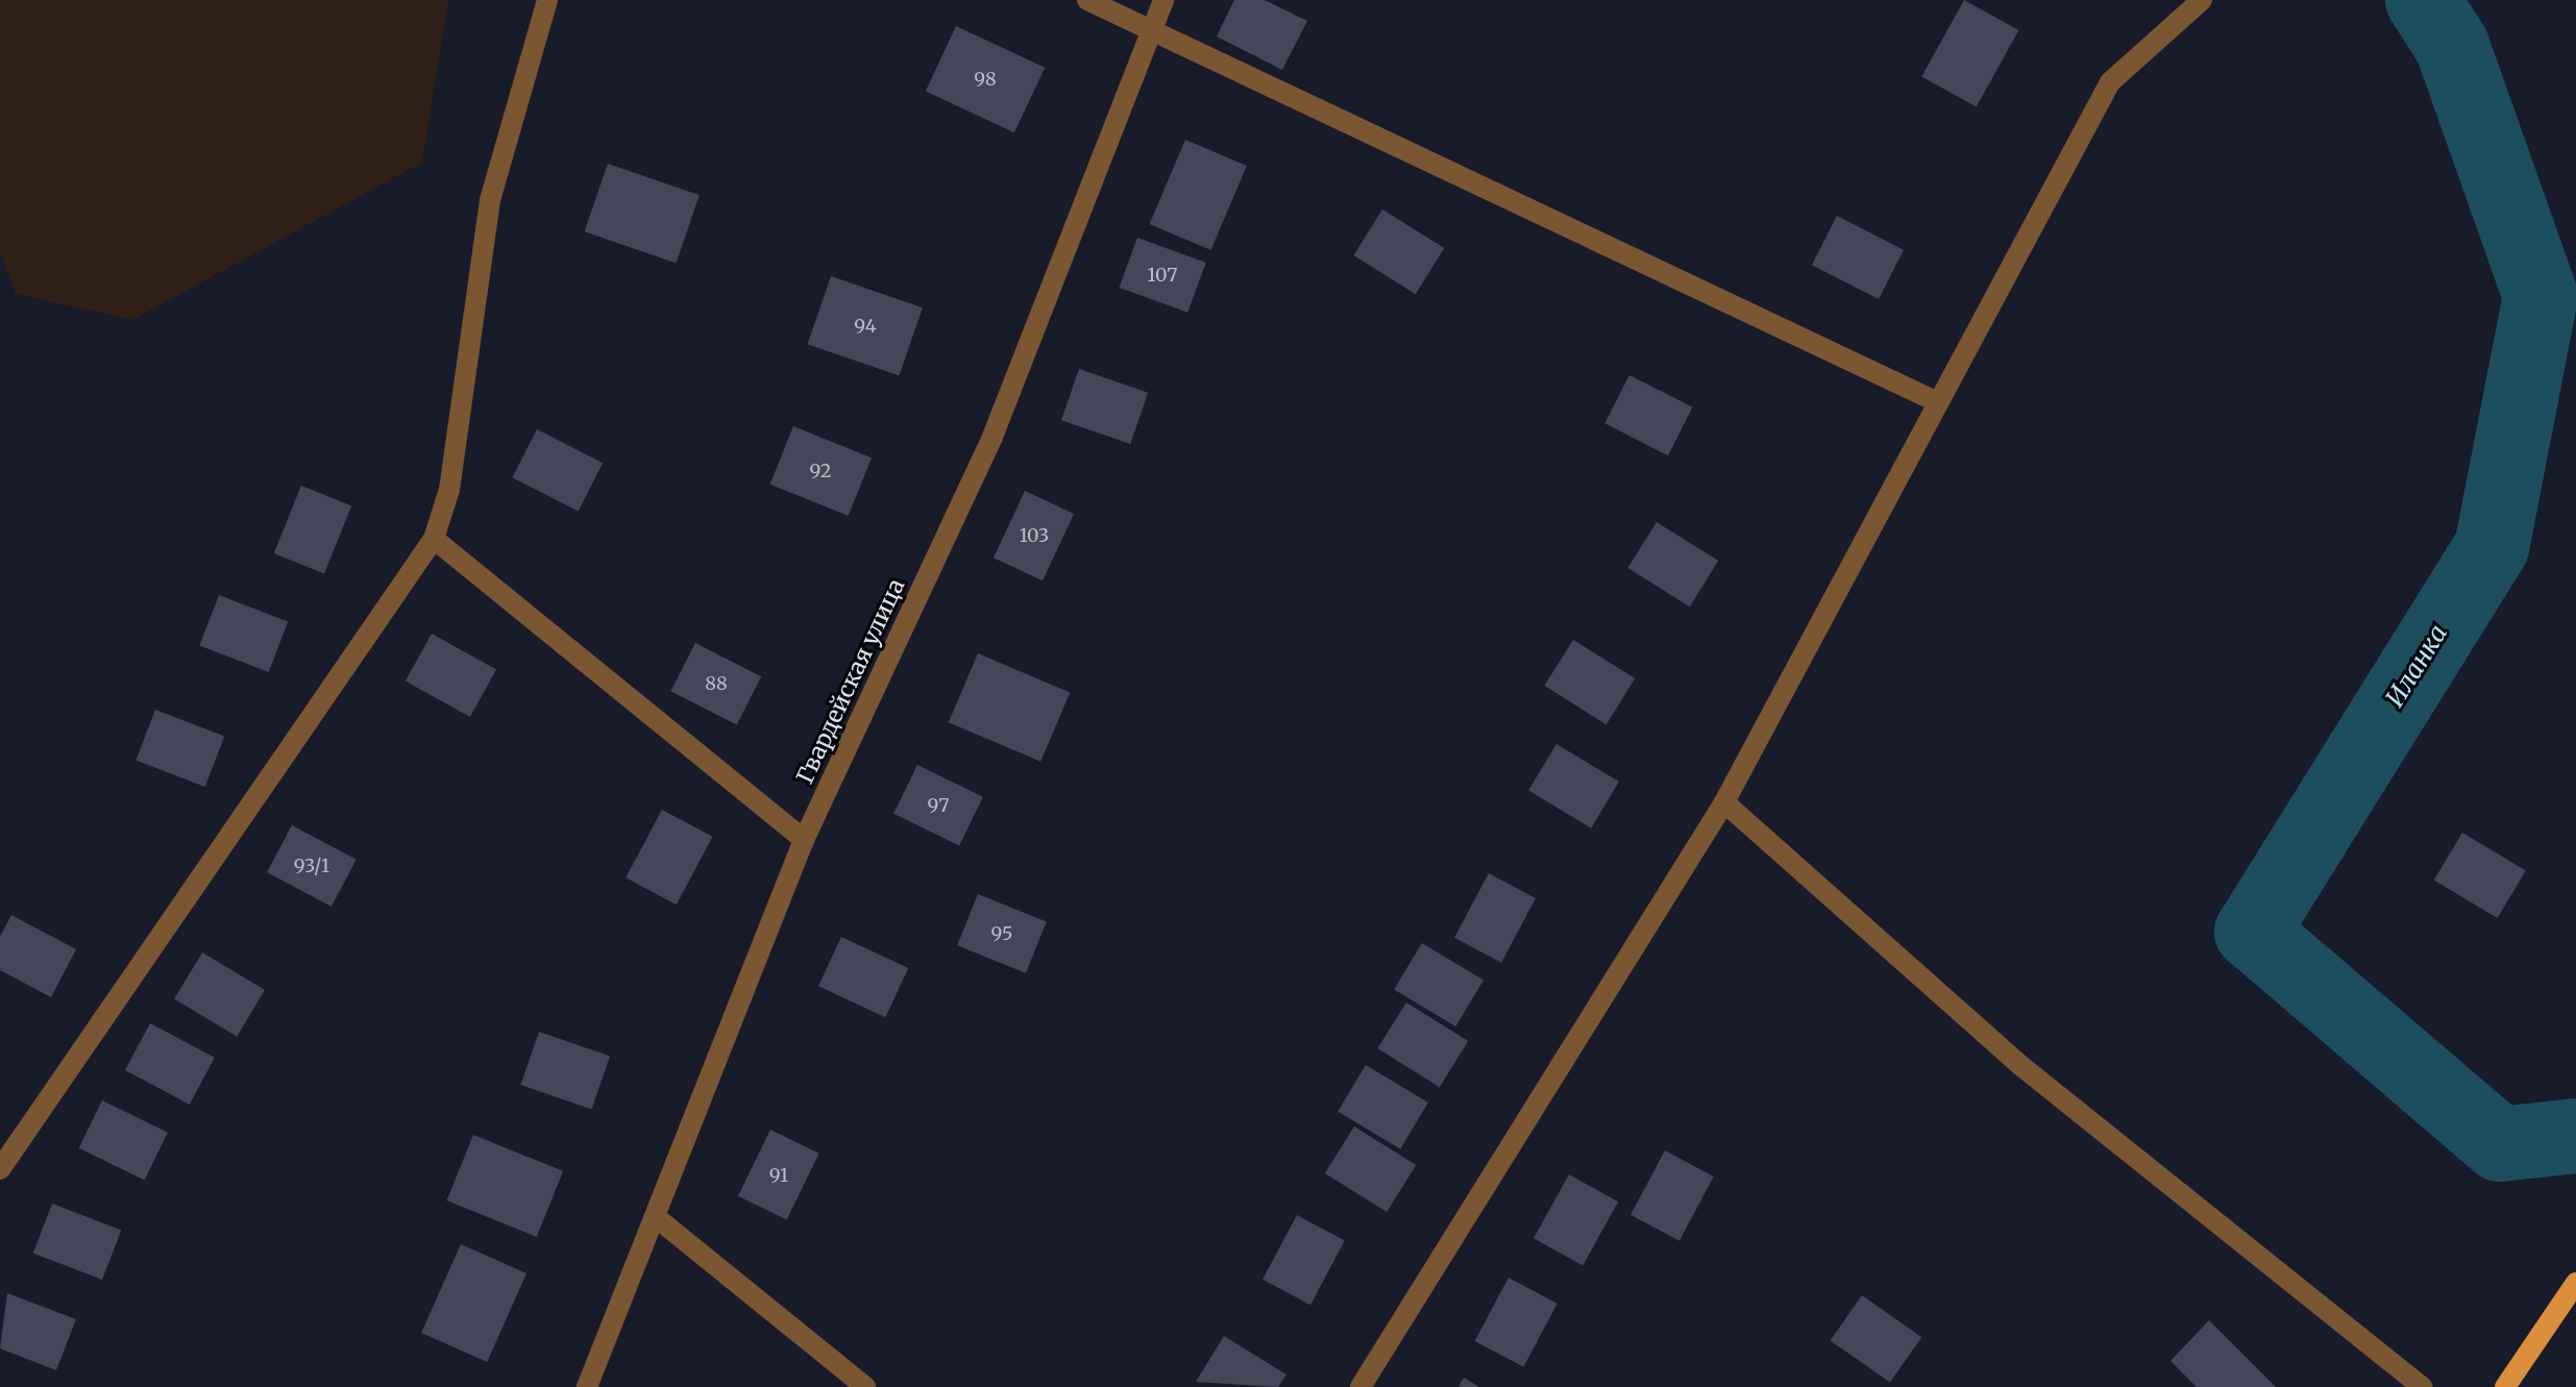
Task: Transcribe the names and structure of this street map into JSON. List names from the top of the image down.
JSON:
{
  "streets": {
    "street": ["Гвардейская улица"]
  },
  "water": ["Иланка"],
  "house_numbers": [
    "98",
    "107",
    "94",
    "92",
    "103",
    "88",
    "97",
    "93/1",
    "95",
    "91"
  ]
}
